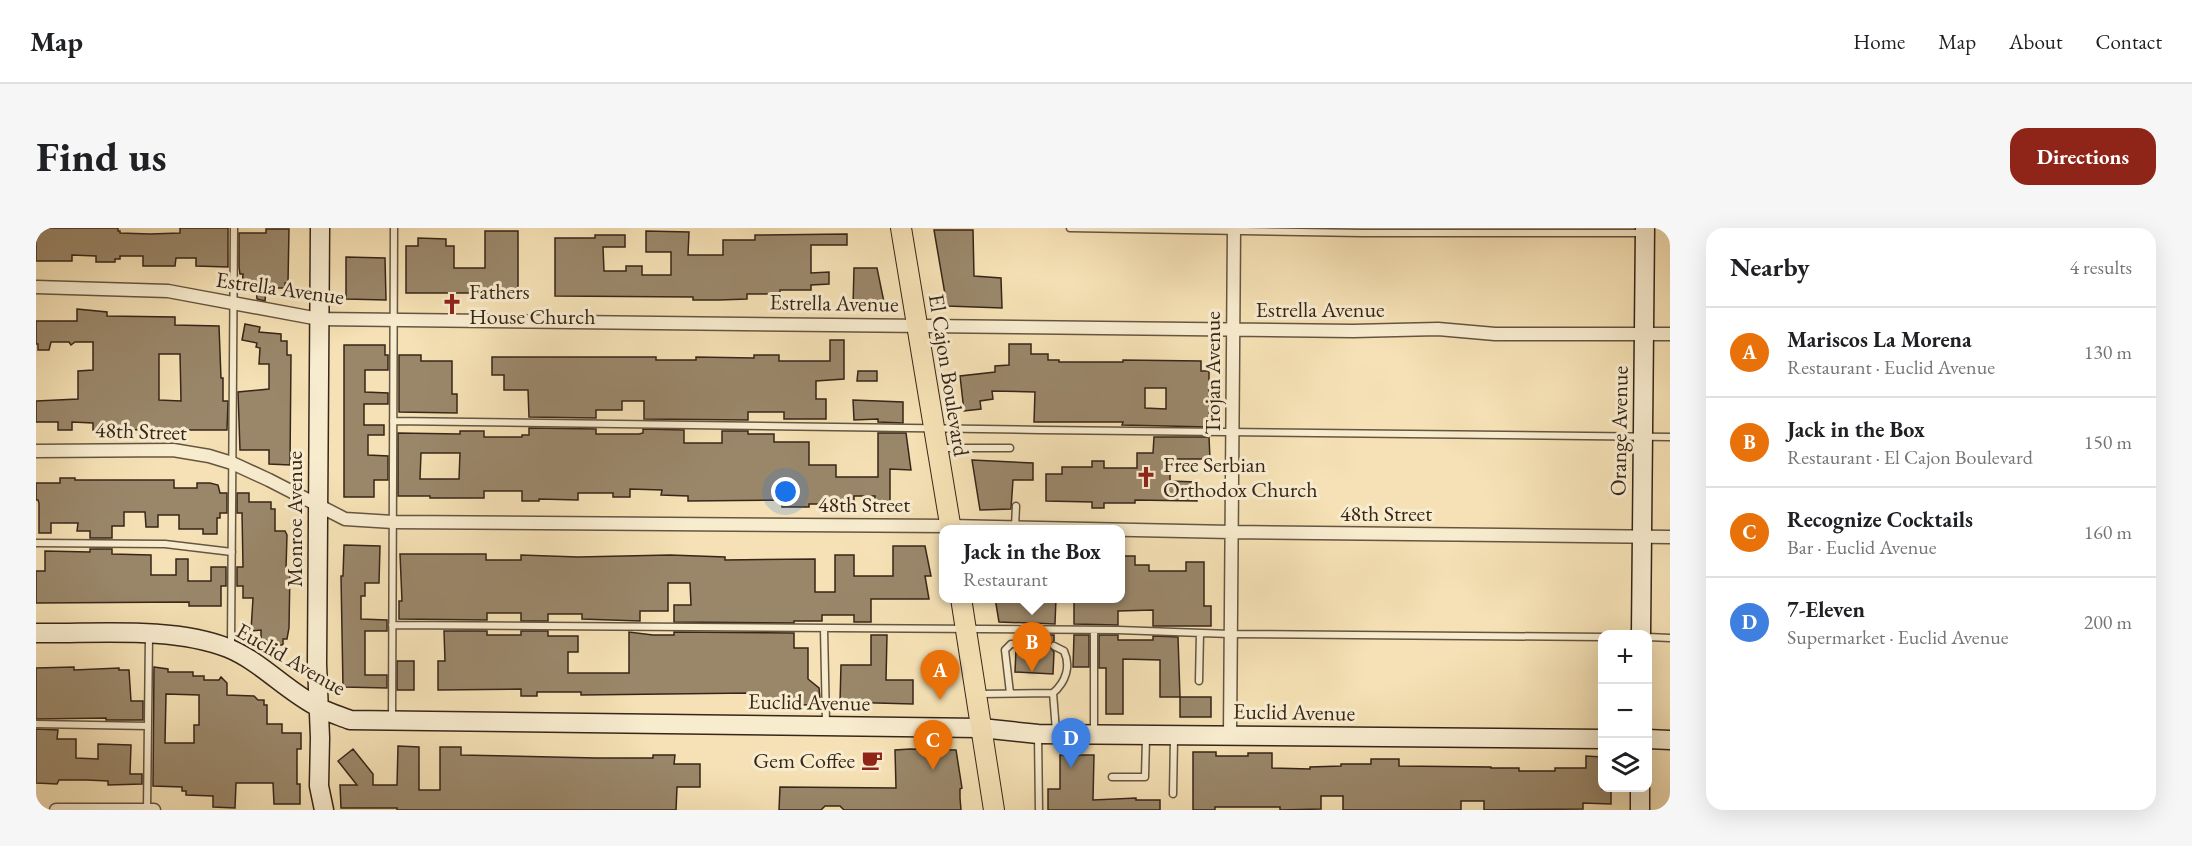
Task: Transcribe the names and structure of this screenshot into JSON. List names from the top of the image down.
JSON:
{
  "streets": {
    "main road": [
      "El Cajon Boulevard",
      "Orange Avenue",
      "Monroe Avenue",
      "Euclid Avenue"
    ],
    "street": ["Estrella Avenue", "Trojan Avenue", "48th Street"]
  },
  "crossings": [
    ["Estrella Avenue", "Trojan Avenue"],
    ["Estrella Avenue", "El Cajon Boulevard"],
    ["Estrella Avenue", "Orange Avenue"],
    ["Estrella Avenue", "Monroe Avenue"],
    ["Trojan Avenue", "48th Street"],
    ["Trojan Avenue", "Euclid Avenue"],
    ["48th Street", "Orange Avenue"],
    ["48th Street", "Monroe Avenue"],
    ["Monroe Avenue", "Euclid Avenue"]
  ],
  "places": {
    "church": ["Fathers House Church", "Free Serbian Orthodox Church"],
    "cafe": ["Gem Coffee"]
  },
  "page": {
    "header": "Map",
    "nav": [
      "Home",
      "Map",
      "About",
      "Contact"
    ],
    "buttons": "Directions",
    "title": "Find us",
    "heading": ["Nearby", "4 results"],
    "list": [
      {
        "mark": "A",
        "name": "Mariscos La Morena",
        "note": "Restaurant · Euclid Avenue",
        "value": "130 m"
      },
      {
        "mark": "B",
        "name": "Jack in the Box",
        "note": "Restaurant · El Cajon Boulevard",
        "value": "150 m"
      },
      {
        "mark": "C",
        "name": "Recognize Cocktails",
        "note": "Bar · Euclid Avenue",
        "value": "160 m"
      },
      {
        "mark": "D",
        "name": "7-Eleven",
        "note": "Supermarket · Euclid Avenue",
        "value": "200 m"
      }
    ],
    "popup": ["Jack in the Box", "Restaurant"],
    "pins": [
      "B",
      "A",
      "D",
      "C"
    ],
    "map_buttons": ["+", "−"]
  }
}
